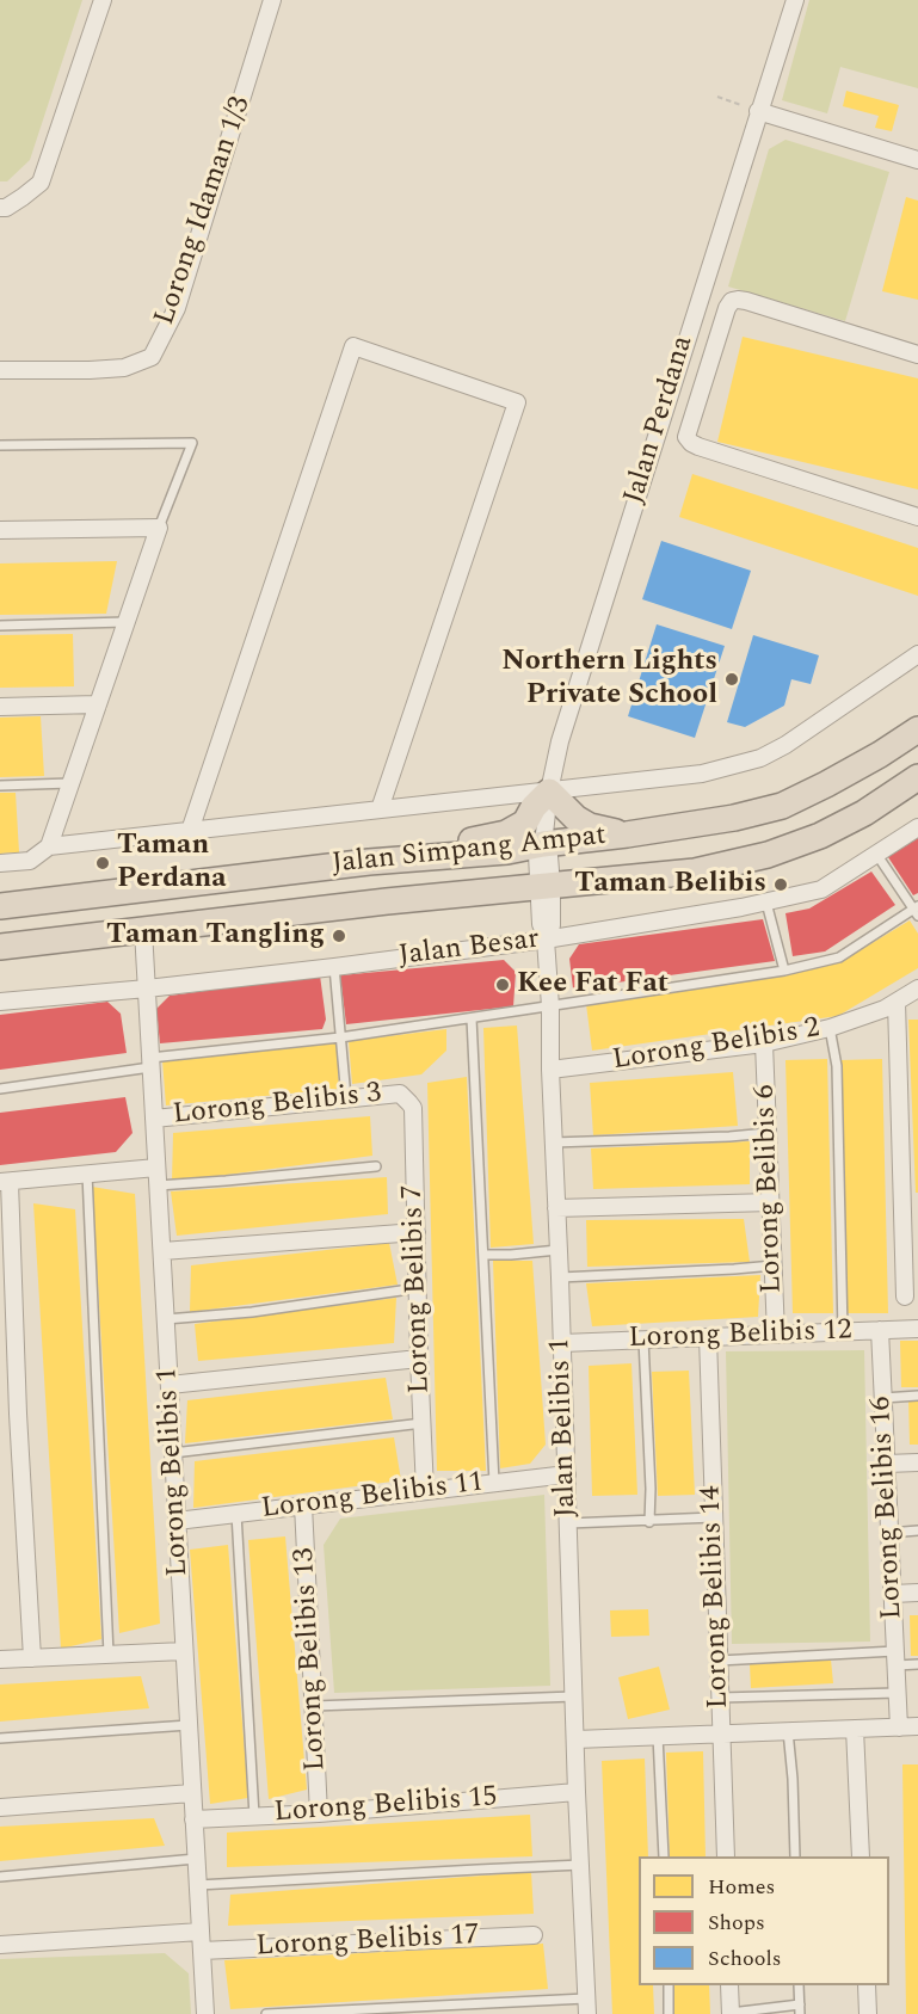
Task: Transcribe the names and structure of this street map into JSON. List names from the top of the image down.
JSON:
{
  "streets": {
    "highway": ["Jalan Simpang Ampat"],
    "street": [
      "Lorong Idaman 1/3",
      "Jalan Perdana",
      "Jalan Besar",
      "Lorong Belibis 2",
      "Lorong Belibis 3",
      "Lorong Belibis 6",
      "Lorong Belibis 7",
      "Lorong Belibis 12",
      "Jalan Belibis 1",
      "Lorong Belibis 1",
      "Lorong Belibis 11",
      "Lorong Belibis 16",
      "Lorong Belibis 14",
      "Lorong Belibis 13",
      "Lorong Belibis 15",
      "Lorong Belibis 17"
    ]
  },
  "crossings": [
    ["Jalan Perdana", "Jalan Simpang Ampat"],
    ["Jalan Perdana", "Jalan Belibis 1"],
    ["Jalan Simpang Ampat", "Jalan Belibis 1"],
    ["Jalan Simpang Ampat", "Lorong Belibis 1"],
    ["Jalan Besar", "Jalan Belibis 1"],
    ["Jalan Besar", "Lorong Belibis 1"],
    ["Lorong Belibis 2", "Lorong Belibis 6"],
    ["Lorong Belibis 2", "Jalan Belibis 1"],
    ["Lorong Belibis 3", "Lorong Belibis 7"],
    ["Lorong Belibis 3", "Lorong Belibis 1"],
    ["Lorong Belibis 6", "Lorong Belibis 12"],
    ["Lorong Belibis 7", "Lorong Belibis 11"],
    ["Lorong Belibis 12", "Jalan Belibis 1"],
    ["Lorong Belibis 12", "Lorong Belibis 16"],
    ["Lorong Belibis 12", "Lorong Belibis 14"],
    ["Jalan Belibis 1", "Lorong Belibis 11"],
    ["Jalan Belibis 1", "Lorong Belibis 15"],
    ["Lorong Belibis 1", "Lorong Belibis 11"],
    ["Lorong Belibis 1", "Lorong Belibis 15"],
    ["Lorong Belibis 1", "Lorong Belibis 17"],
    ["Lorong Belibis 11", "Lorong Belibis 13"],
    ["Lorong Belibis 13", "Lorong Belibis 15"]
  ],
  "places": [
    "Northern Lights Private School",
    "Taman Perdana",
    "Taman Belibis",
    "Taman Tangling",
    "Kee Fat Fat"
  ],
  "legend": ["Homes", "Shops", "Schools"]
}
